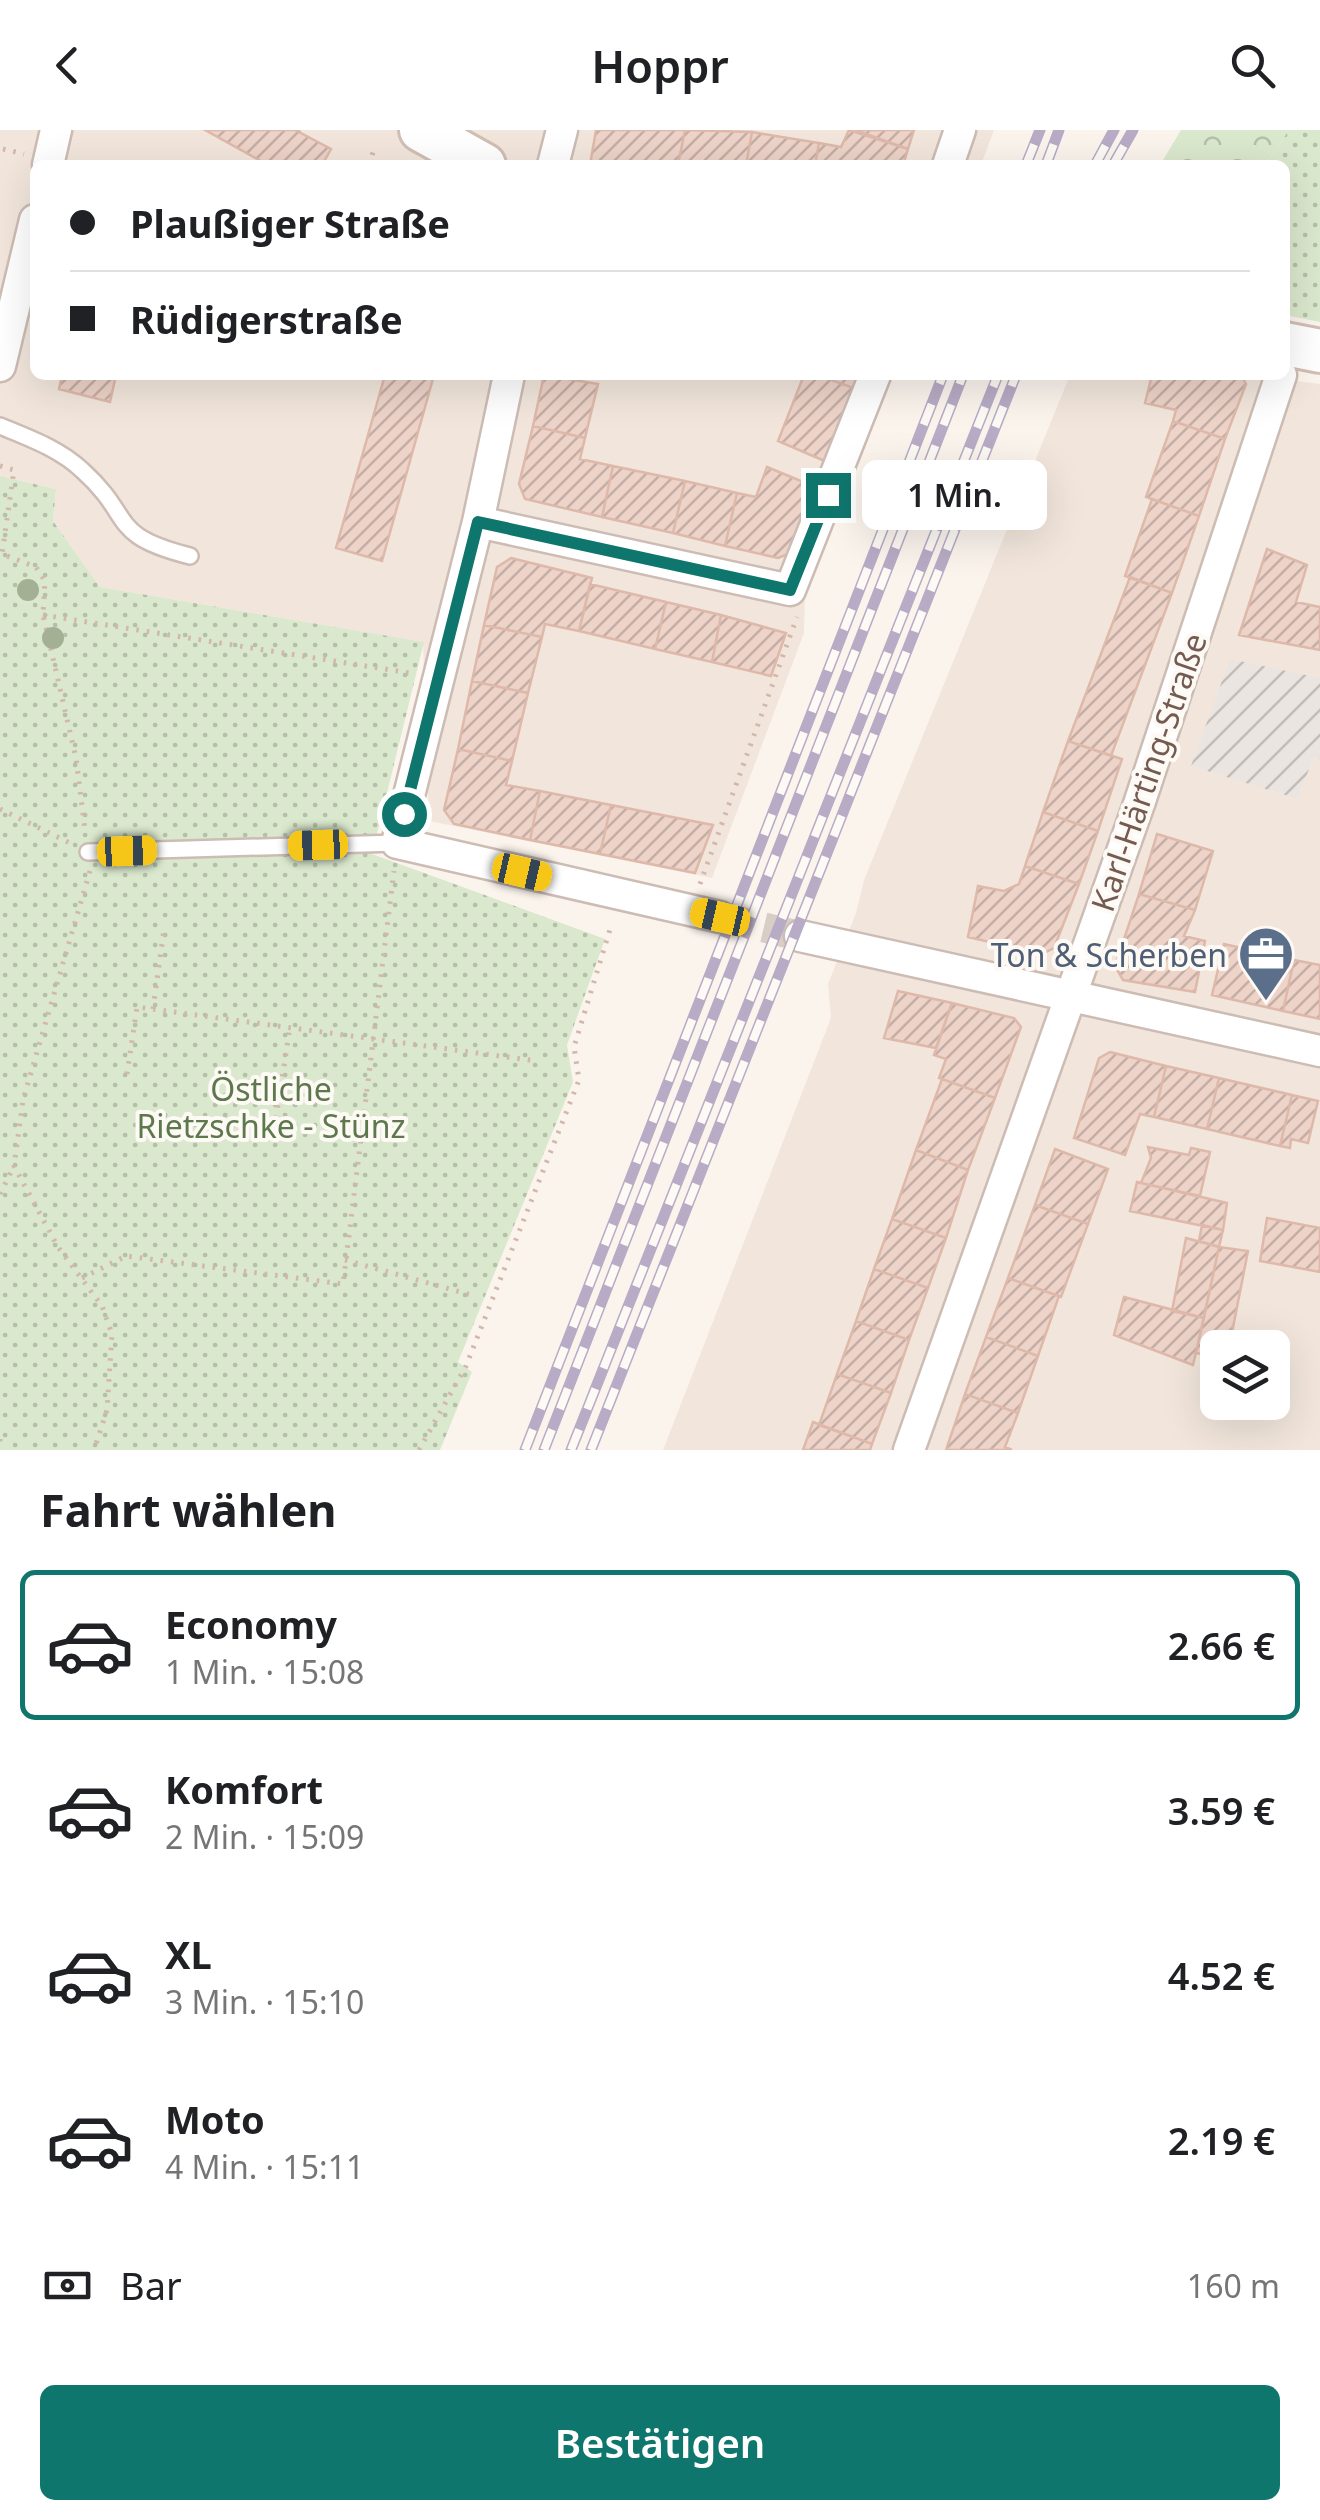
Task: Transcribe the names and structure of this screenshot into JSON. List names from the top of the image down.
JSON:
{
  "streets": {
    "street": ["Karl-Härting-Straße"]
  },
  "parks": ["Östliche Rietzschke - Stünz"],
  "places": {
    "office": ["Ton & Scherben"]
  },
  "page": {
    "header": "Hoppr",
    "banner": ["Plaußiger Straße", "Rüdigerstraße"],
    "bubble": "1 Min.",
    "heading": "Fahrt wählen",
    "list": [
      {
        "name": "Economy",
        "note": "1 Min. · 15:08",
        "value": "2.66 €"
      },
      {
        "name": "Komfort",
        "note": "2 Min. · 15:09",
        "value": "3.59 €"
      },
      {
        "name": "XL",
        "note": "3 Min. · 15:10",
        "value": "4.52 €"
      },
      {
        "name": "Moto",
        "note": "4 Min. · 15:11",
        "value": "2.19 €"
      }
    ],
    "pay": ["Bar", "160 m"],
    "buttons": "Bestätigen"
  }
}
